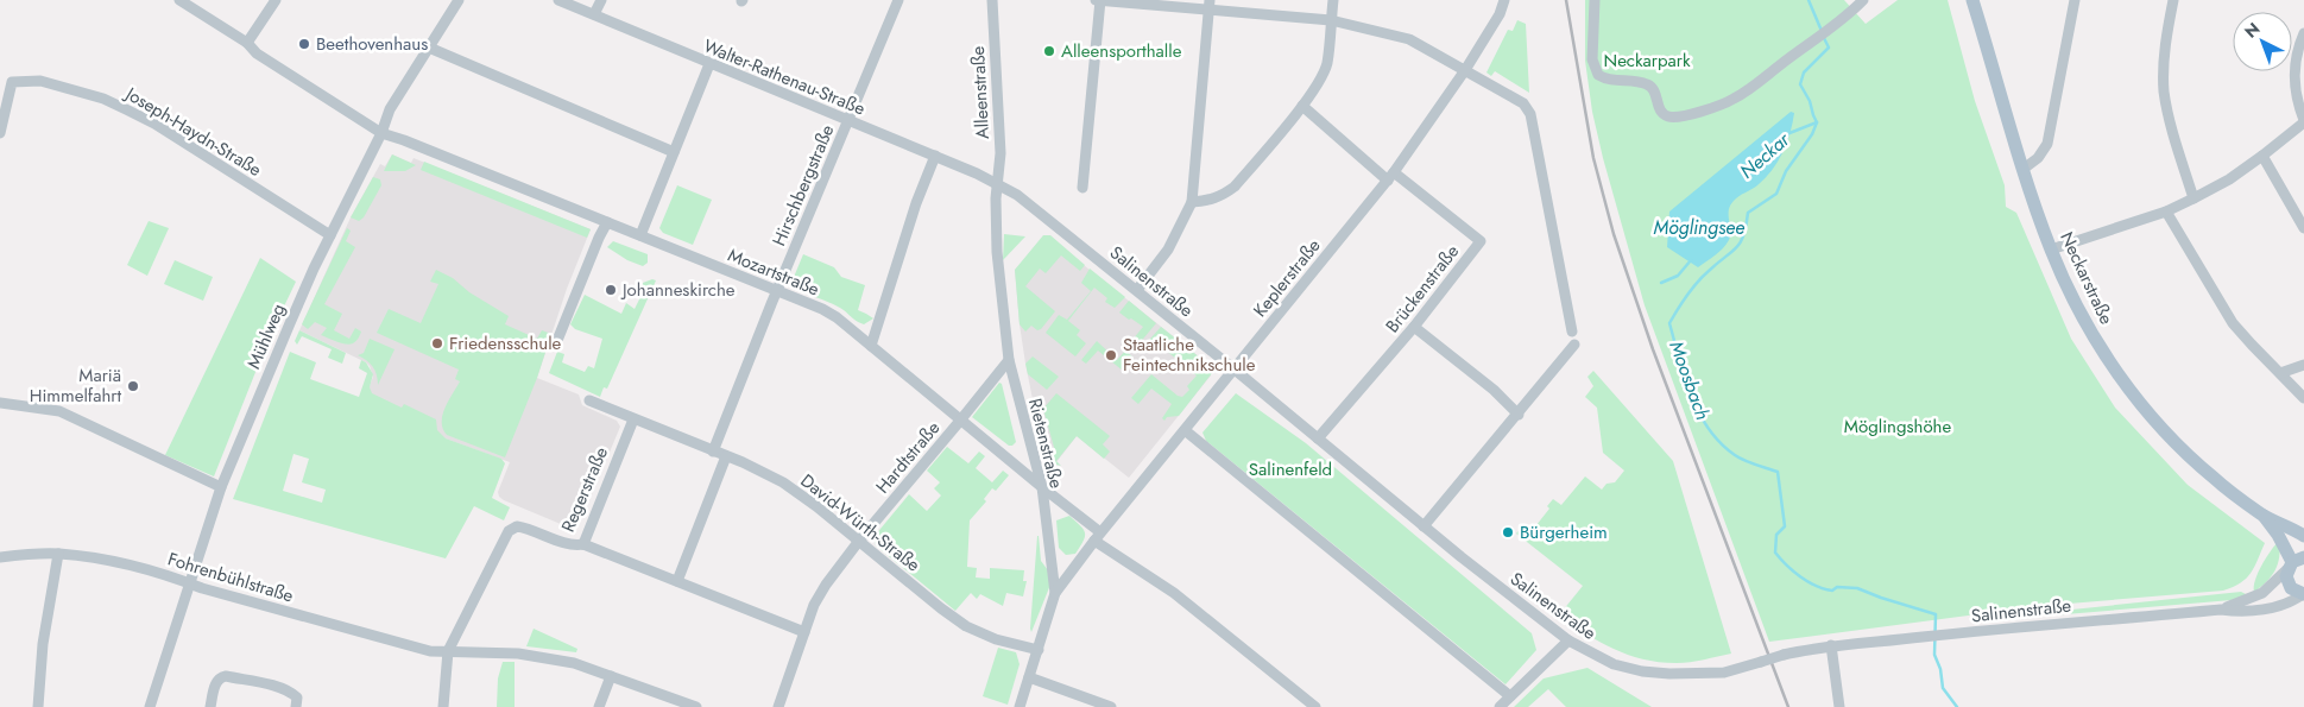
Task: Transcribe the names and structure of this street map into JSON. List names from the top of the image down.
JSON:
{
  "streets": {
    "main road": ["Neckarstraße"],
    "street": [
      "Walter-Rathenau-Straße",
      "Alleenstraße",
      "Joseph-Haydn-Straße",
      "Hirschbergstraße",
      "Mozartstraße",
      "Keplerstraße",
      "Salinenstraße",
      "Brückenstraße",
      "Mühlweg",
      "Rietenstraße",
      "Hardtstraße",
      "Regerstraße",
      "David-Würth-Straße",
      "Fohrenbühlstraße"
    ]
  },
  "crossings": [
    ["Walter-Rathenau-Straße", "Alleenstraße"],
    ["Walter-Rathenau-Straße", "Hirschbergstraße"],
    ["Walter-Rathenau-Straße", "Salinenstraße"],
    ["Walter-Rathenau-Straße", "Rietenstraße"],
    ["Alleenstraße", "Salinenstraße"],
    ["Alleenstraße", "Rietenstraße"],
    ["Joseph-Haydn-Straße", "Mühlweg"],
    ["Hirschbergstraße", "Mozartstraße"],
    ["Hirschbergstraße", "David-Würth-Straße"],
    ["Mozartstraße", "Keplerstraße"],
    ["Mozartstraße", "Mühlweg"],
    ["Mozartstraße", "Rietenstraße"],
    ["Mozartstraße", "Hardtstraße"],
    ["Keplerstraße", "Salinenstraße"],
    ["Keplerstraße", "Brückenstraße"],
    ["Keplerstraße", "Rietenstraße"],
    ["Neckarstraße", "Salinenstraße"],
    ["Salinenstraße", "Brückenstraße"],
    ["Salinenstraße", "Rietenstraße"],
    ["Mühlweg", "Fohrenbühlstraße"],
    ["Rietenstraße", "Hardtstraße"],
    ["Rietenstraße", "David-Würth-Straße"],
    ["Hardtstraße", "David-Würth-Straße"],
    ["Regerstraße", "David-Würth-Straße"],
    ["Regerstraße", "Fohrenbühlstraße"]
  ],
  "water": ["Neckar", "Möglingsee", "Moosbach"],
  "parks": ["Neckarpark", "Möglingshöhe", "Salinenfeld"],
  "places": [
    "Beethovenhaus",
    "Alleensporthalle",
    "Johanneskirche",
    "Friedensschule",
    "Staatliche Feintechnikschule",
    "Mariä Himmelfahrt",
    "Bürgerheim"
  ],
  "north": "top left"
}
